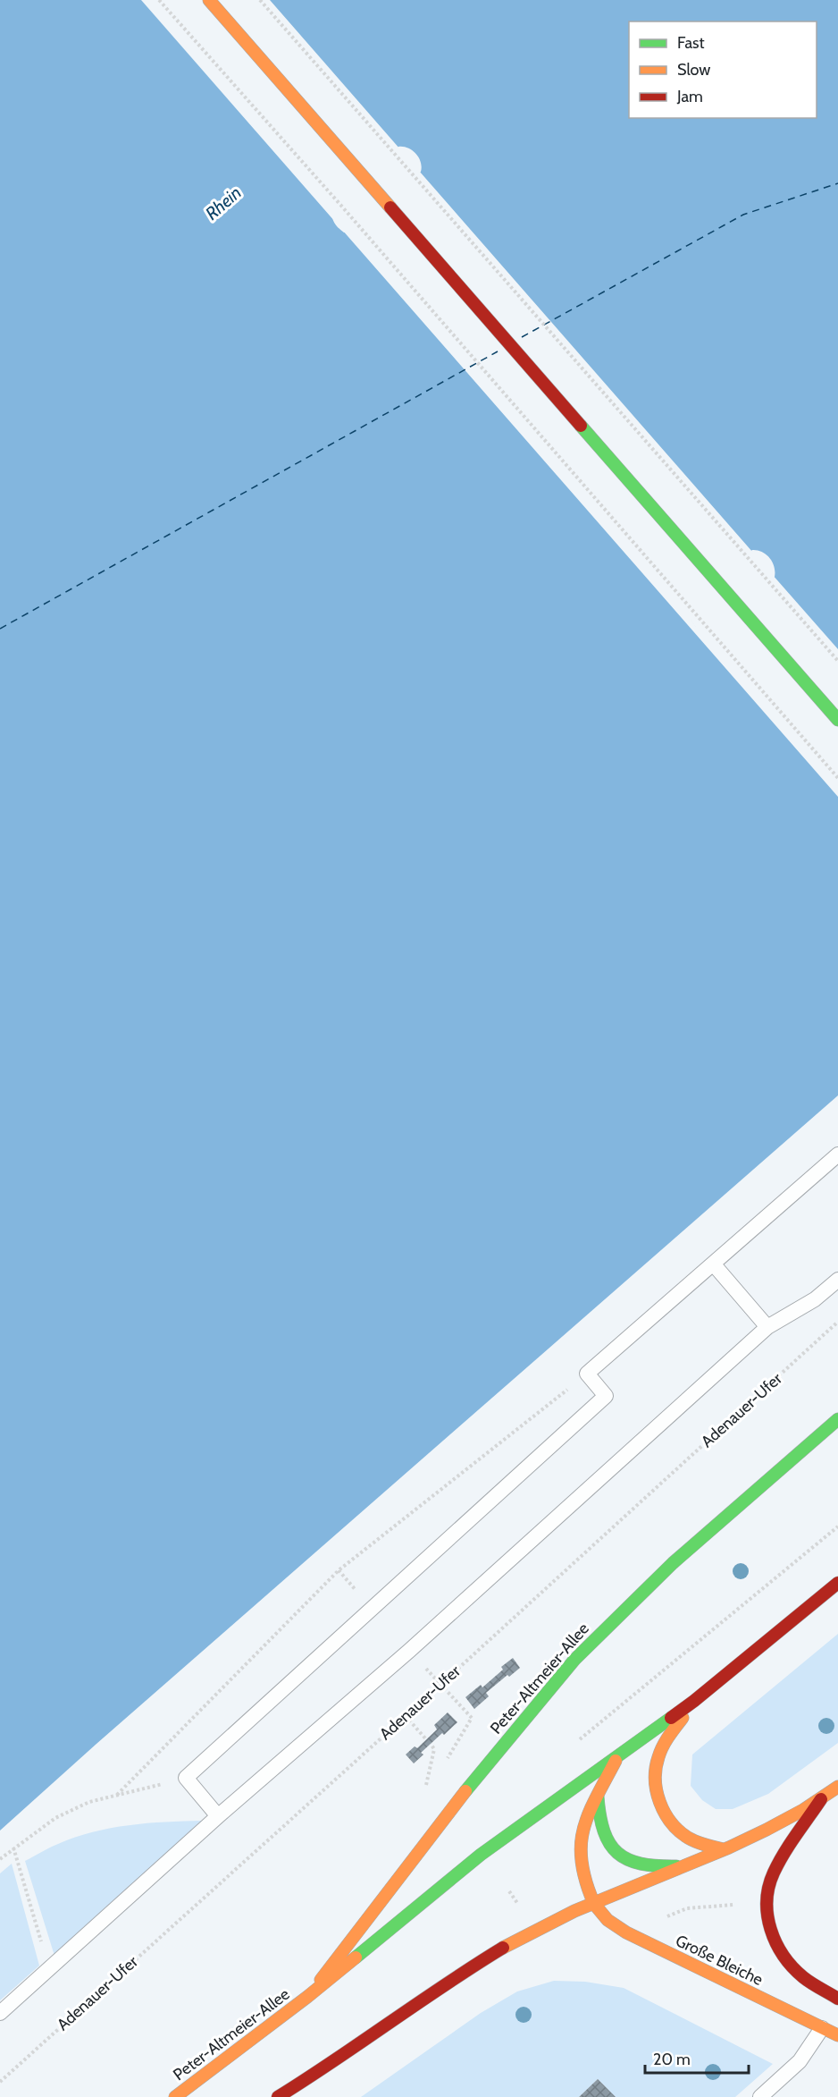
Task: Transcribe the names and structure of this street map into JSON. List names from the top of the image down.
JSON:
{
  "streets": {
    "main road": ["Peter-Altmeier-Allee", "Große Bleiche"],
    "path": ["Adenauer-Ufer"]
  },
  "water": ["Rhein"],
  "legend": ["Fast", "Slow", "Jam"],
  "scale_bar": "20 m"
}
